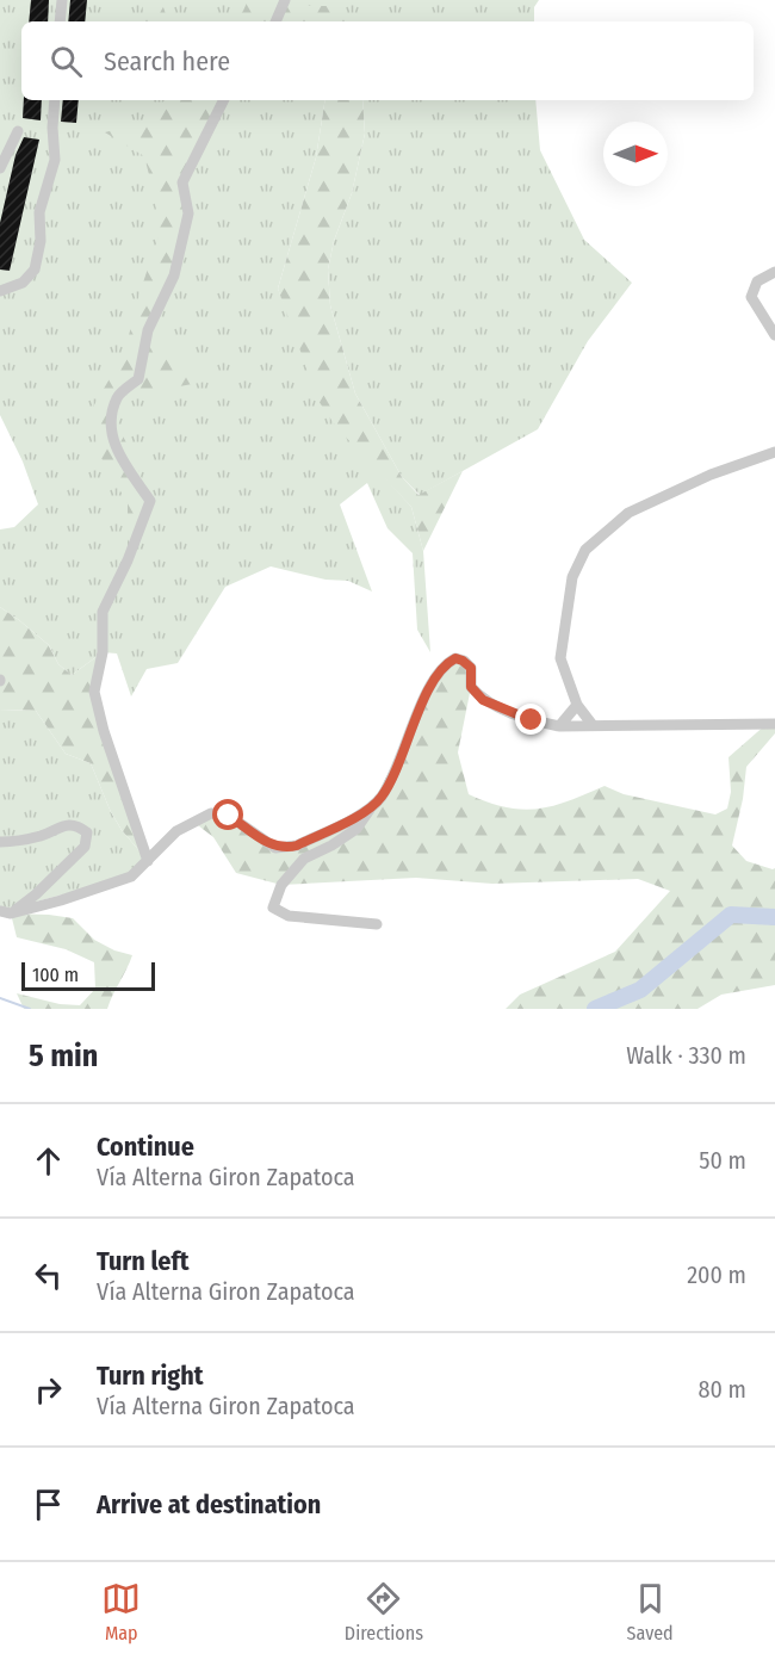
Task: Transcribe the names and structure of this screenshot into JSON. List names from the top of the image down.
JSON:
{
  "scale_bar": "100 m",
  "north": "right",
  "page": {
    "search": "Search here",
    "scale": "100 m",
    "heading": ["5 min", "Walk · 330 m"],
    "list": [
      ["Continue", "Vía Alterna Giron Zapatoca", "50 m"],
      ["Turn left", "Vía Alterna Giron Zapatoca", "200 m"],
      ["Turn right", "Vía Alterna Giron Zapatoca", "80 m"],
      "Arrive at destination"
    ],
    "nav": ["Map", "Directions", "Saved"]
  }
}
